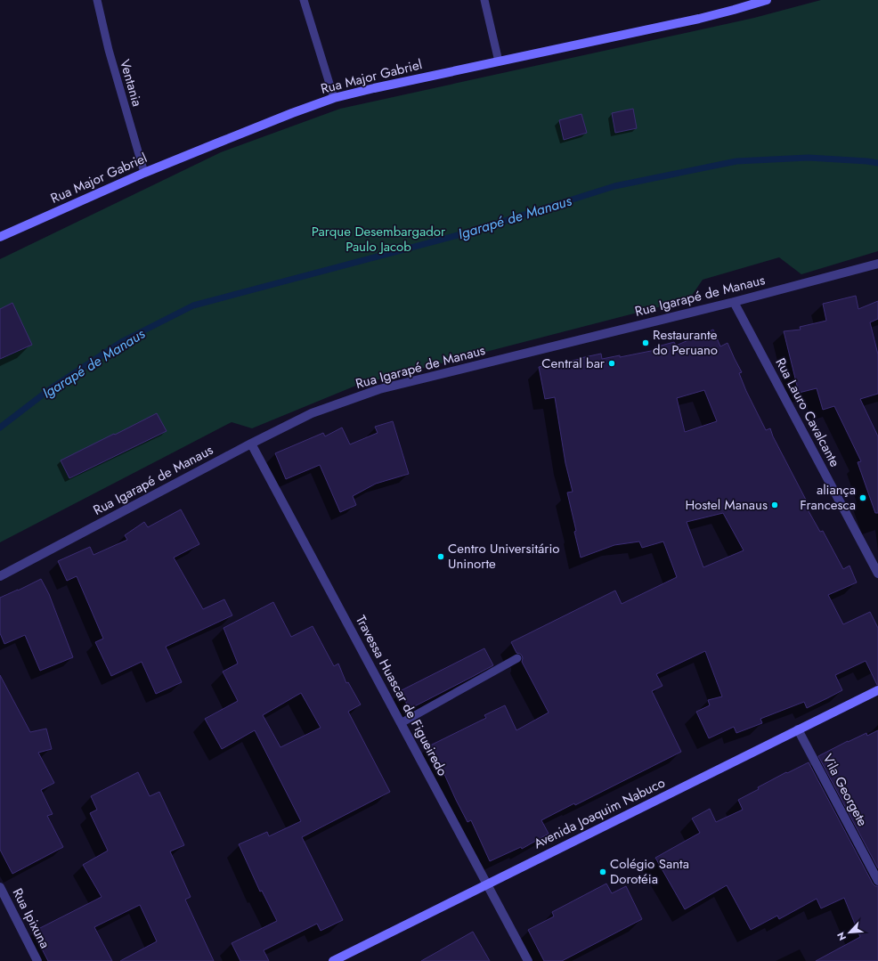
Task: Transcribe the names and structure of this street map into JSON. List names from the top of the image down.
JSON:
{
  "streets": {
    "street": [
      "Rua Major Gabriel",
      "Rua Igarapé de Manaus",
      "Rua Lauro Cavalcante",
      "Travessa Huascar de Figueiredo",
      "Vila Georgete",
      "Avenida Joaquim Nabuco",
      "Rua Ipixuna"
    ],
    "lane": ["Ventania"]
  },
  "crossings": [
    ["Rua Major Gabriel", "Ventania"],
    ["Rua Igarapé de Manaus", "Rua Lauro Cavalcante"],
    ["Rua Igarapé de Manaus", "Travessa Huascar de Figueiredo"],
    ["Travessa Huascar de Figueiredo", "Avenida Joaquim Nabuco"],
    ["Vila Georgete", "Avenida Joaquim Nabuco"]
  ],
  "water": ["Igarapé de Manaus"],
  "parks": ["Parque Desembargador Paulo Jacob"],
  "places": [
    "Restaurante do Peruano",
    "Central bar",
    "aliança Francesca",
    "Hostel Manaus",
    "Centro Universitário Uninorte",
    "Colégio Santa Dorotéia"
  ],
  "north": "bottom left"
}
